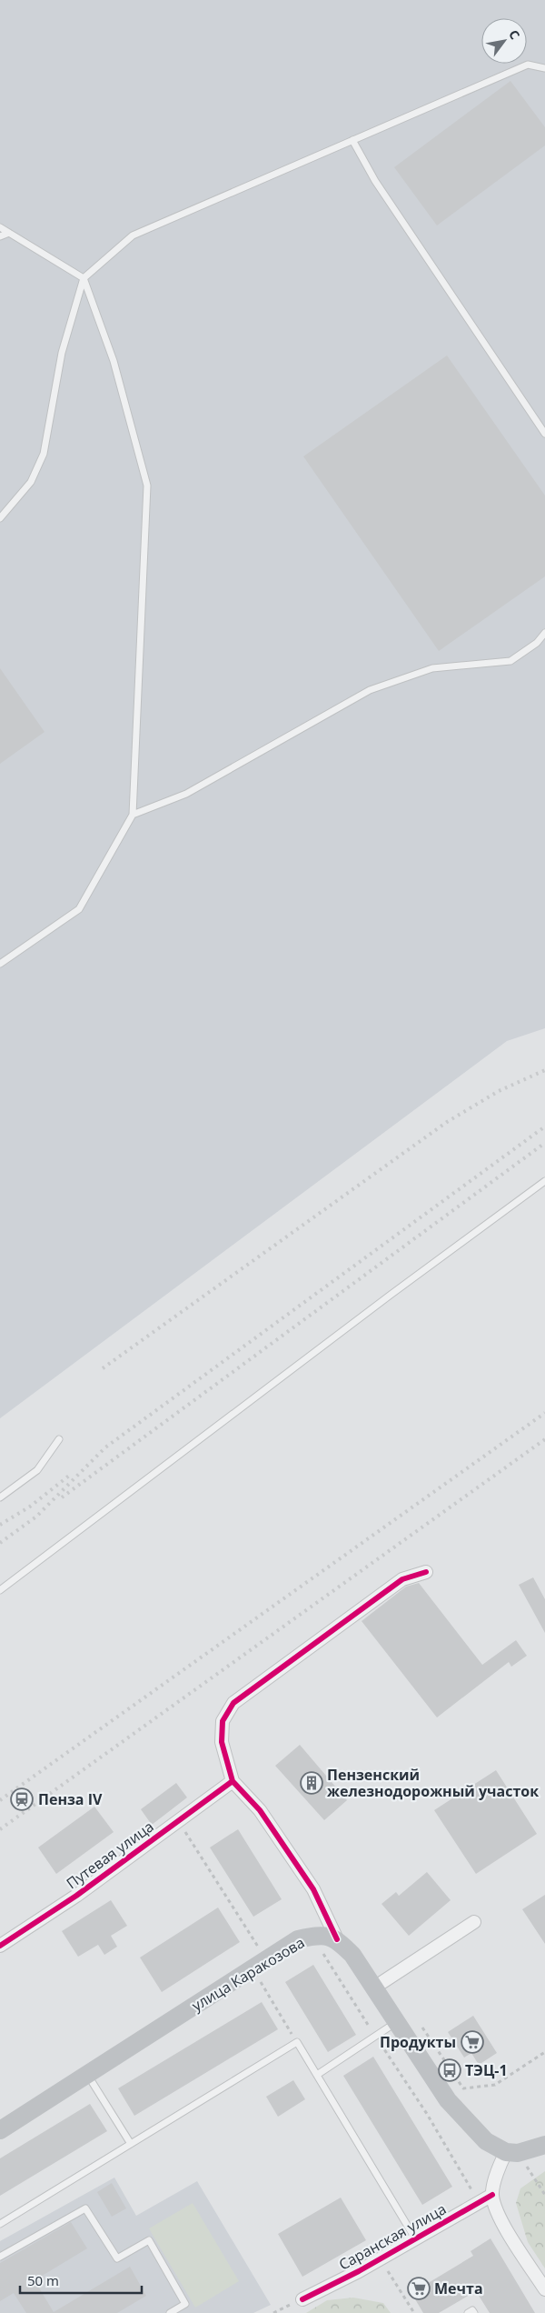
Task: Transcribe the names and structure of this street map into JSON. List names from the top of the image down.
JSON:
{
  "streets": {
    "main road": ["улица Каракозова"],
    "street": ["Путевая улица", "Саранская улица"]
  },
  "places": {
    "building": ["Пензенский железнодорожный участок"],
    "station": ["Пенза IV"],
    "supermarket": ["Продукты", "Мечта"],
    "bus stop": ["ТЭЦ-1"]
  },
  "scale_bar": "50 m",
  "north": "top right"
}
